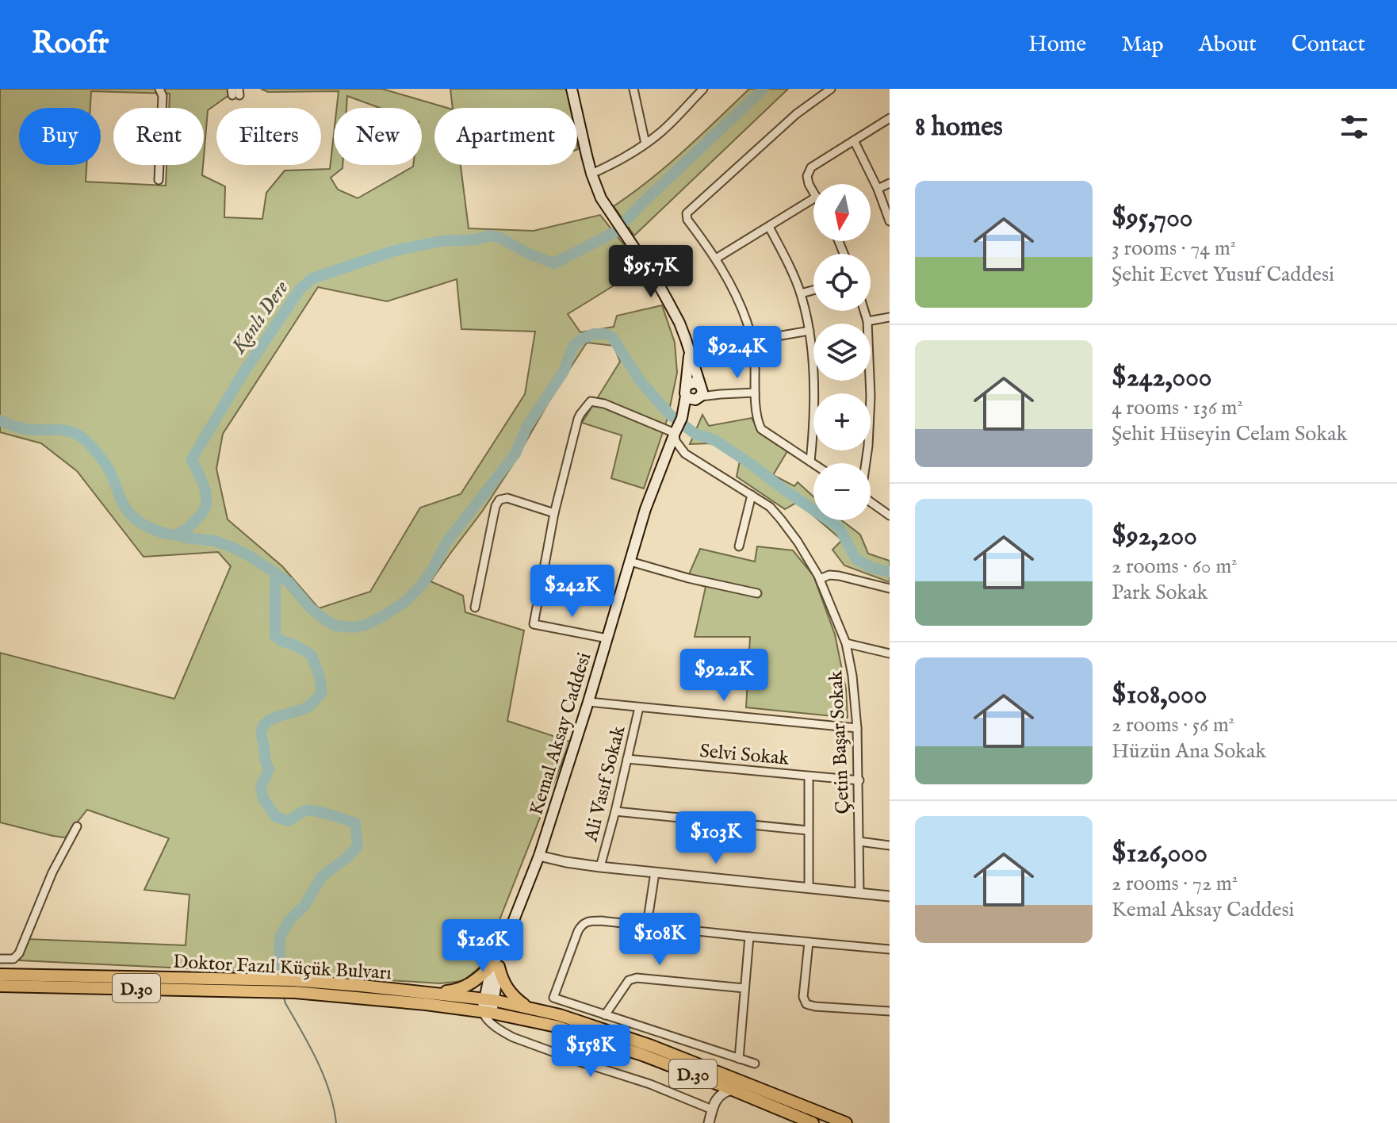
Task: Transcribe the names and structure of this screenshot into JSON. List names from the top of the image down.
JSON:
{
  "streets": {
    "highway": ["Doktor Fazıl Küçük Bulvarı", "D.30"],
    "main road": ["Kemal Aksay Caddesi"],
    "street": ["Çetin Başar Sokak", "Selvi Sokak", "Ali Vasıf Sokak"]
  },
  "crossings": [
    ["Kemal Aksay Caddesi", "Çetin Başar Sokak"],
    ["Kemal Aksay Caddesi", "Doktor Fazıl Küçük Bulvarı"],
    ["Çetin Başar Sokak", "Selvi Sokak"],
    ["Selvi Sokak", "Ali Vasıf Sokak"]
  ],
  "water": ["Kanlı Dere"],
  "north": "bottom",
  "page": {
    "header": "Roofr",
    "nav": [
      "Home",
      "Map",
      "About",
      "Contact"
    ],
    "heading": "8 homes",
    "chip": [
      "Buy",
      "Rent",
      "Filters",
      "New",
      "Apartment"
    ],
    "list": [
      {
        "name": "$95,700",
        "note": "3 rooms · 74 m² · Şehit Ecvet Yusuf Caddesi"
      },
      {
        "name": "$242,000",
        "note": "4 rooms · 136 m² · Şehit Hüseyin Celam Sokak"
      },
      {
        "name": "$92,200",
        "note": "2 rooms · 60 m² · Park Sokak"
      },
      {
        "name": "$108,000",
        "note": "2 rooms · 56 m² · Hüzün Ana Sokak"
      },
      {
        "name": "$126,000",
        "note": "2 rooms · 72 m² · Kemal Aksay Caddesi"
      }
    ],
    "map_buttons": ["+", "−"],
    "price": [
      "$95.7K",
      "$92.4K",
      "$242K",
      "$92.2K",
      "$103K",
      "$108K",
      "$126K",
      "$158K"
    ]
  }
}
